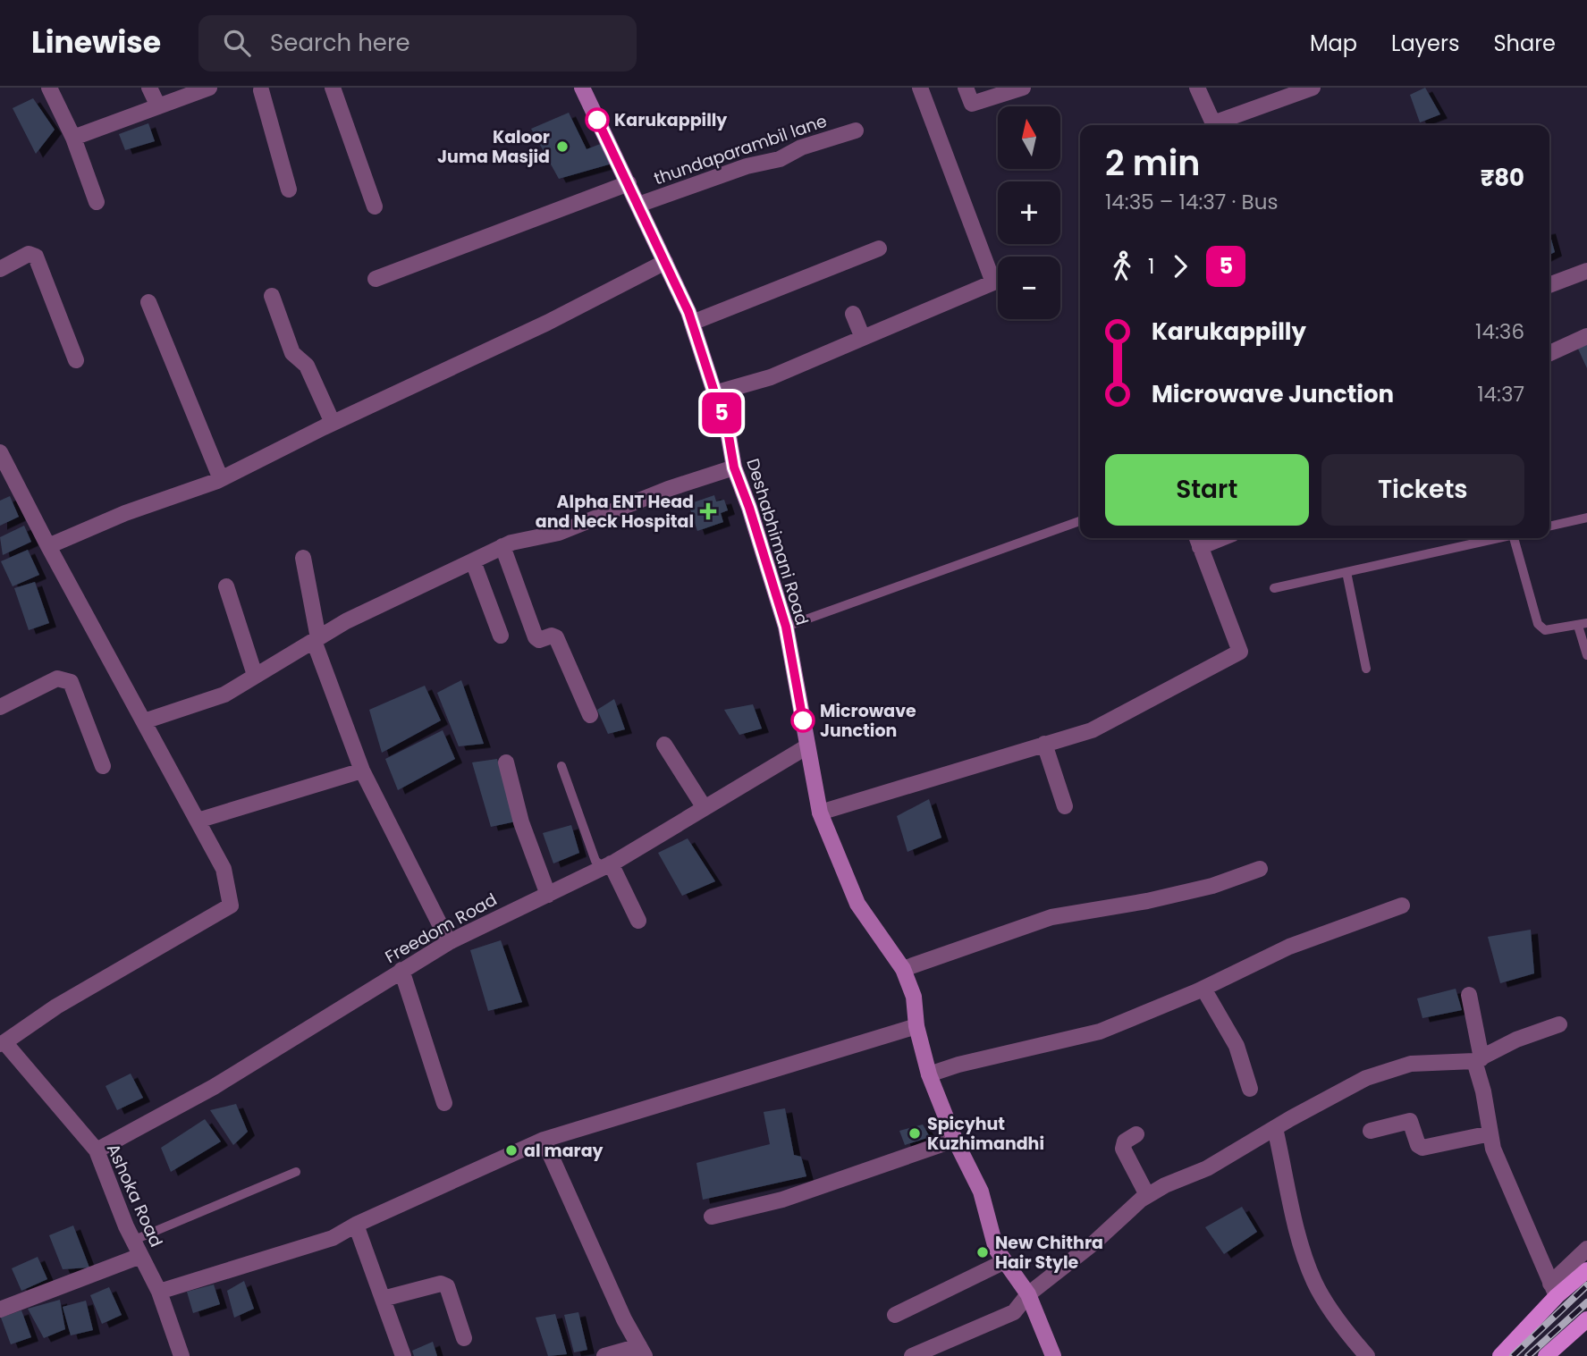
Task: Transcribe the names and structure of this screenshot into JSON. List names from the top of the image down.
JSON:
{
  "streets": {
    "street": [
      "thundaparambil lane",
      "Deshabhimani Road",
      "Freedom Road",
      "Ashoka Road"
    ]
  },
  "crossings": [
    ["thundaparambil lane", "Deshabhimani Road"],
    ["Deshabhimani Road", "Freedom Road"],
    ["Freedom Road", "Ashoka Road"]
  ],
  "places": {
    "other": [
      "Karukappilly",
      "Kaloor Juma Masjid",
      "Microwave Junction",
      "Spicyhut Kuzhimandhi",
      "al maray",
      "New Chithra Hair Style"
    ],
    "health": ["Alpha ENT Head and Neck Hospital"]
  },
  "lines": ["bus line 5"],
  "north": "top",
  "page": {
    "header": "Linewise",
    "search": "Search here",
    "nav": ["Map", "Layers", "Share"],
    "on_map": "5",
    "map_buttons": ["+", "−"],
    "heading": ["2 min", "14:35 – 14:37 · Bus", "₹80"],
    "legs": ["1", "5"],
    "list": [
      {
        "name": "Karukappilly",
        "value": "14:36"
      },
      {
        "name": "Microwave Junction",
        "value": "14:37"
      }
    ],
    "buttons": ["Start", "Tickets"]
  }
}
